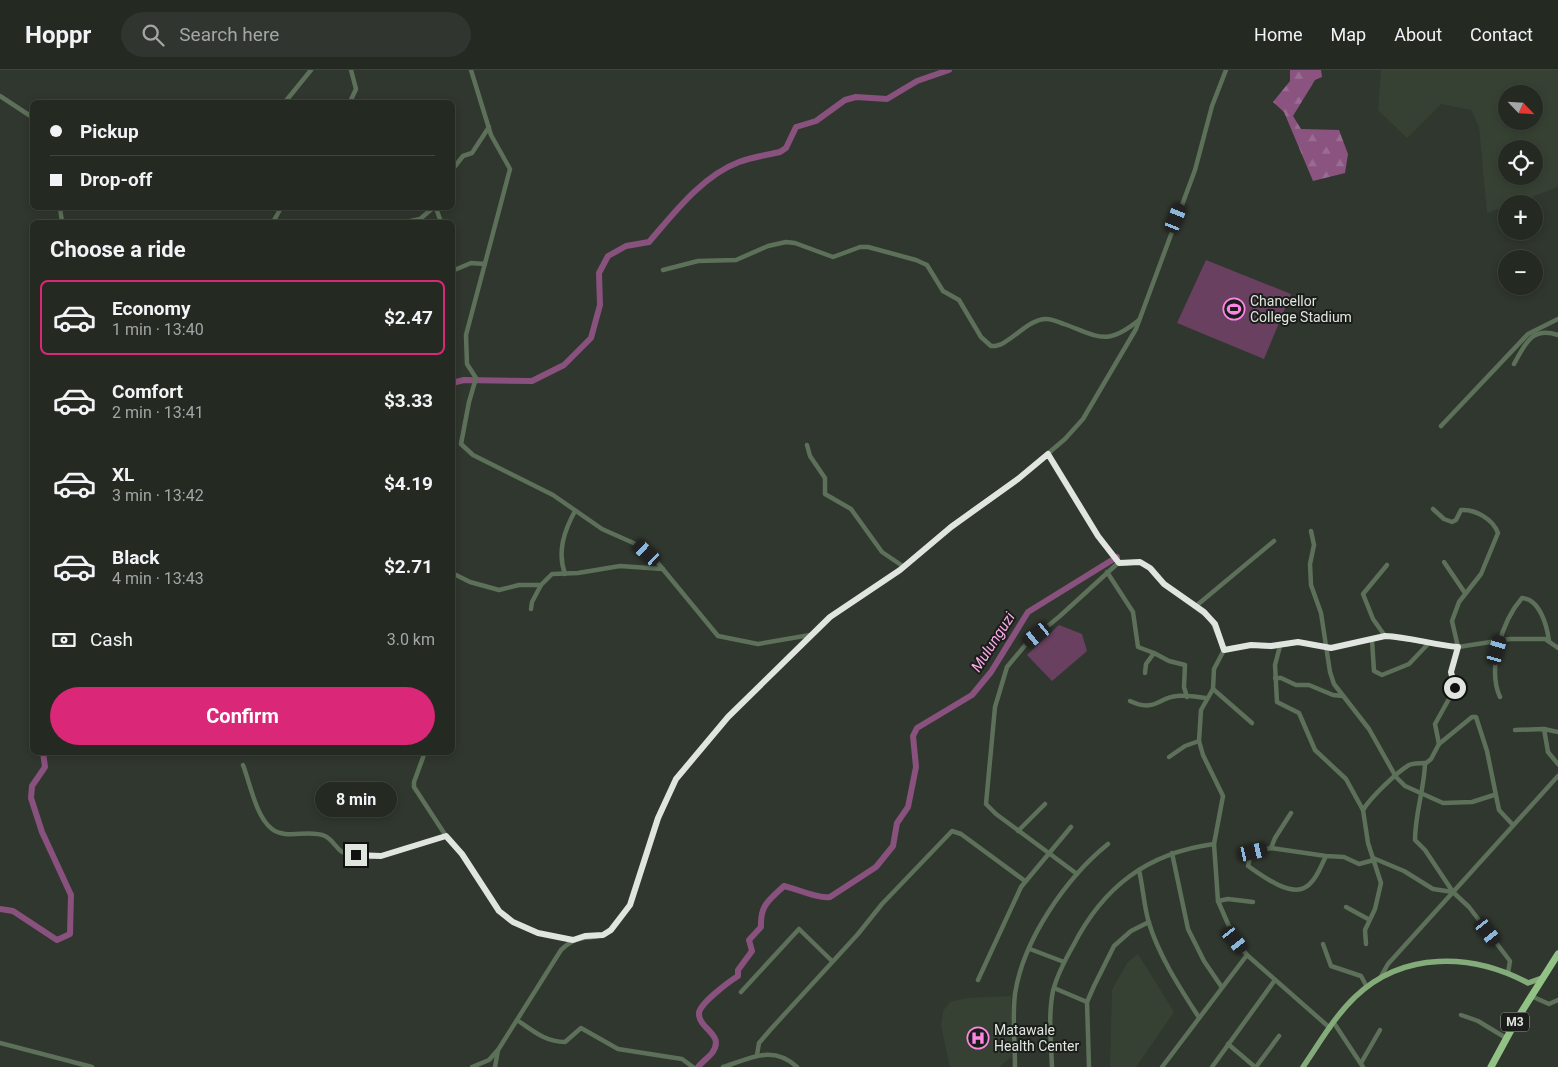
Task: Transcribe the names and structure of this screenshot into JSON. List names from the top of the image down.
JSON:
{
  "streets": {
    "highway": ["M3"]
  },
  "water": ["Mulunguzi"],
  "places": {
    "sports": ["Chancellor College Stadium"],
    "hospital": ["Matawale Health Center"]
  },
  "north": "bottom right",
  "page": {
    "header": "Hoppr",
    "search": "Search here",
    "nav": [
      "Home",
      "Map",
      "About",
      "Contact"
    ],
    "map_buttons": ["+", "−"],
    "banner": ["Pickup", "Drop-off"],
    "heading": "Choose a ride",
    "list": [
      {
        "name": "Economy",
        "note": "1 min · 13:40",
        "value": "$2.47"
      },
      {
        "name": "Comfort",
        "note": "2 min · 13:41",
        "value": "$3.33"
      },
      {
        "name": "XL",
        "note": "3 min · 13:42",
        "value": "$4.19"
      },
      {
        "name": "Black",
        "note": "4 min · 13:43",
        "value": "$2.71"
      }
    ],
    "pay": ["Cash", "3.0 km"],
    "buttons": "Confirm",
    "bubble": "8 min"
  }
}
